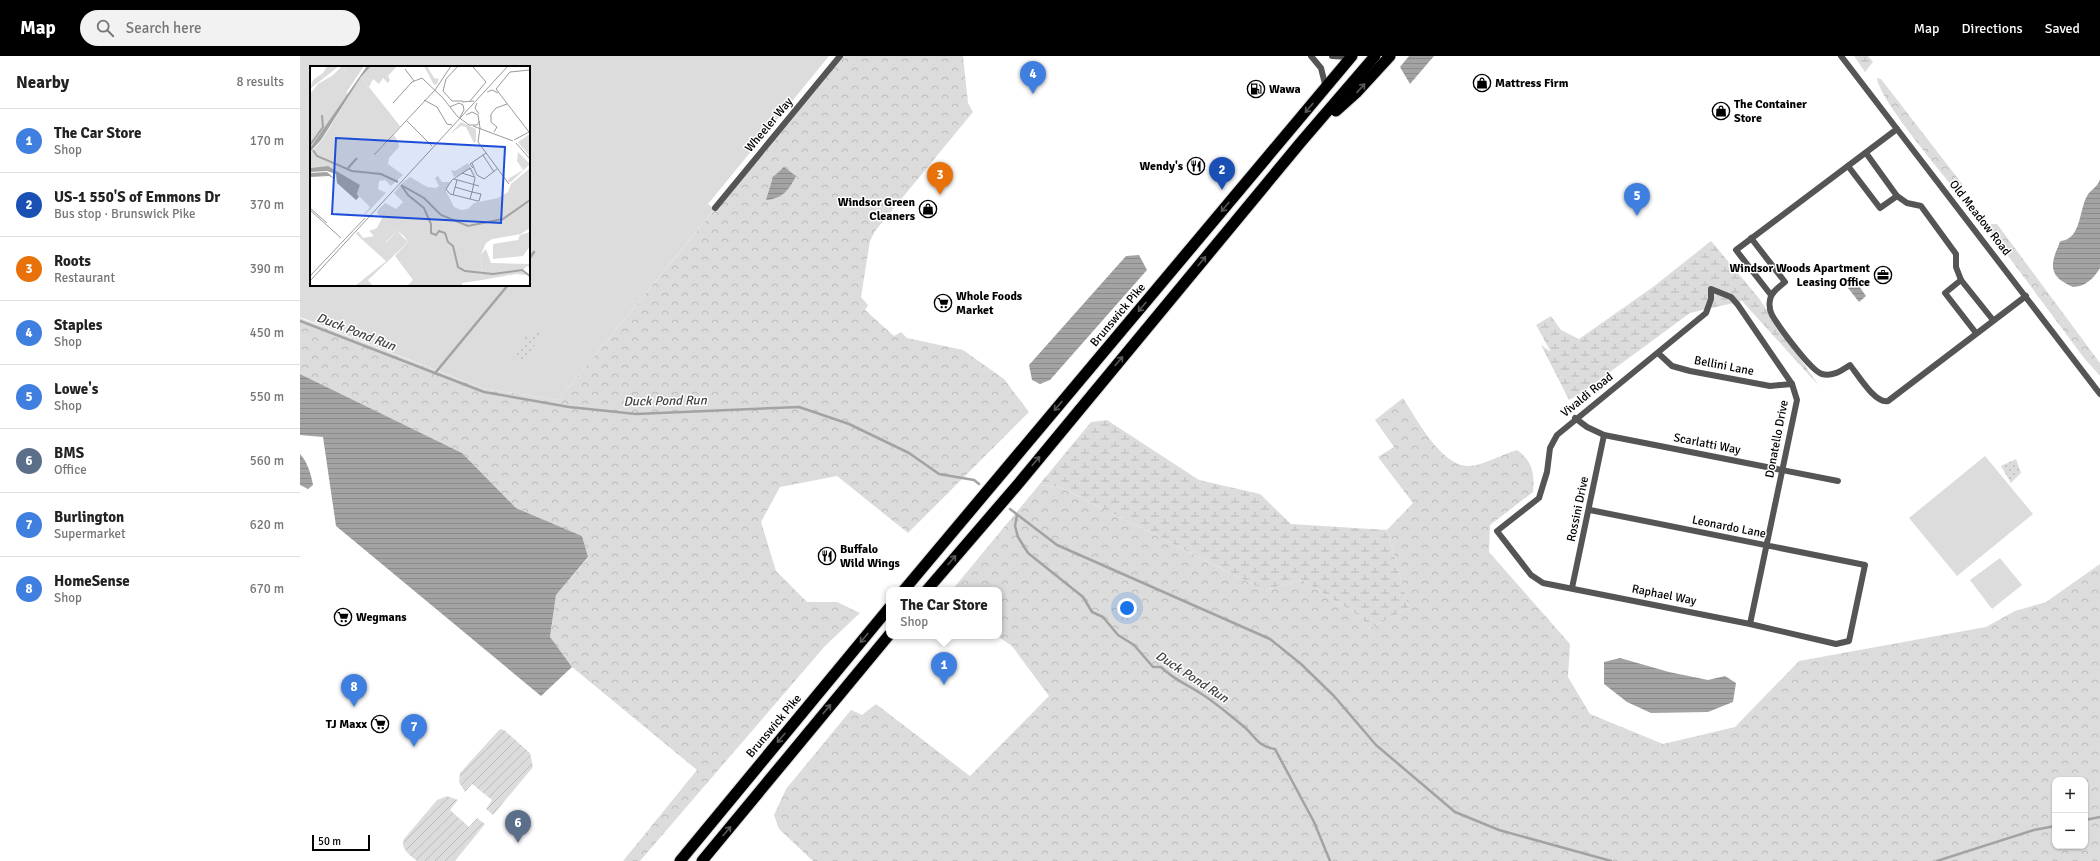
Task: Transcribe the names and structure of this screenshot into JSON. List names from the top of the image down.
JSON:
{
  "streets": {
    "highway": ["Brunswick Pike"],
    "street": [
      "Wheeler Way",
      "Old Meadow Road",
      "Bellini Lane",
      "Vivaldi Road",
      "Donatello Drive",
      "Scarlatti Way",
      "Rossini Drive",
      "Leonardo Lane",
      "Raphael Way"
    ]
  },
  "crossings": [
    ["Bellini Lane", "Vivaldi Road"],
    ["Bellini Lane", "Donatello Drive"],
    ["Vivaldi Road", "Donatello Drive"],
    ["Vivaldi Road", "Scarlatti Way"],
    ["Vivaldi Road", "Raphael Way"],
    ["Donatello Drive", "Scarlatti Way"],
    ["Donatello Drive", "Leonardo Lane"],
    ["Donatello Drive", "Raphael Way"],
    ["Scarlatti Way", "Rossini Drive"],
    ["Rossini Drive", "Leonardo Lane"],
    ["Rossini Drive", "Raphael Way"],
    ["Leonardo Lane", "Raphael Way"]
  ],
  "water": ["Duck Pond Run"],
  "places": {
    "shop": ["Mattress Firm", "The Container Store", "Windsor Green Cleaners"],
    "fuel station": ["Wawa"],
    "restaurant": ["Wendy's", "Buffalo Wild Wings"],
    "office": ["Windsor Woods Apartment Leasing Office"],
    "supermarket": ["Whole Foods Market", "Wegmans", "TJ Maxx"]
  },
  "scale_bar": "50 m",
  "page": {
    "header": "Map",
    "search": "Search here",
    "nav": ["Map", "Directions", "Saved"],
    "heading": ["Nearby", "8 results"],
    "pins": [
      "4",
      "2",
      "3",
      "5",
      "1",
      "8",
      "7",
      "6"
    ],
    "list": [
      {
        "mark": "1",
        "name": "The Car Store",
        "note": "Shop",
        "value": "170 m"
      },
      {
        "mark": "2",
        "name": "US-1 550'S of Emmons Dr",
        "note": "Bus stop · Brunswick Pike",
        "value": "370 m"
      },
      {
        "mark": "3",
        "name": "Roots",
        "note": "Restaurant",
        "value": "390 m"
      },
      {
        "mark": "4",
        "name": "Staples",
        "note": "Shop",
        "value": "450 m"
      },
      {
        "mark": "5",
        "name": "Lowe's",
        "note": "Shop",
        "value": "550 m"
      },
      {
        "mark": "6",
        "name": "BMS",
        "note": "Office",
        "value": "560 m"
      },
      {
        "mark": "7",
        "name": "Burlington",
        "note": "Supermarket",
        "value": "620 m"
      },
      {
        "mark": "8",
        "name": "HomeSense",
        "note": "Shop",
        "value": "670 m"
      }
    ],
    "popup": ["The Car Store", "Shop"],
    "map_buttons": ["+", "−"],
    "scale": "50 m"
  }
}
